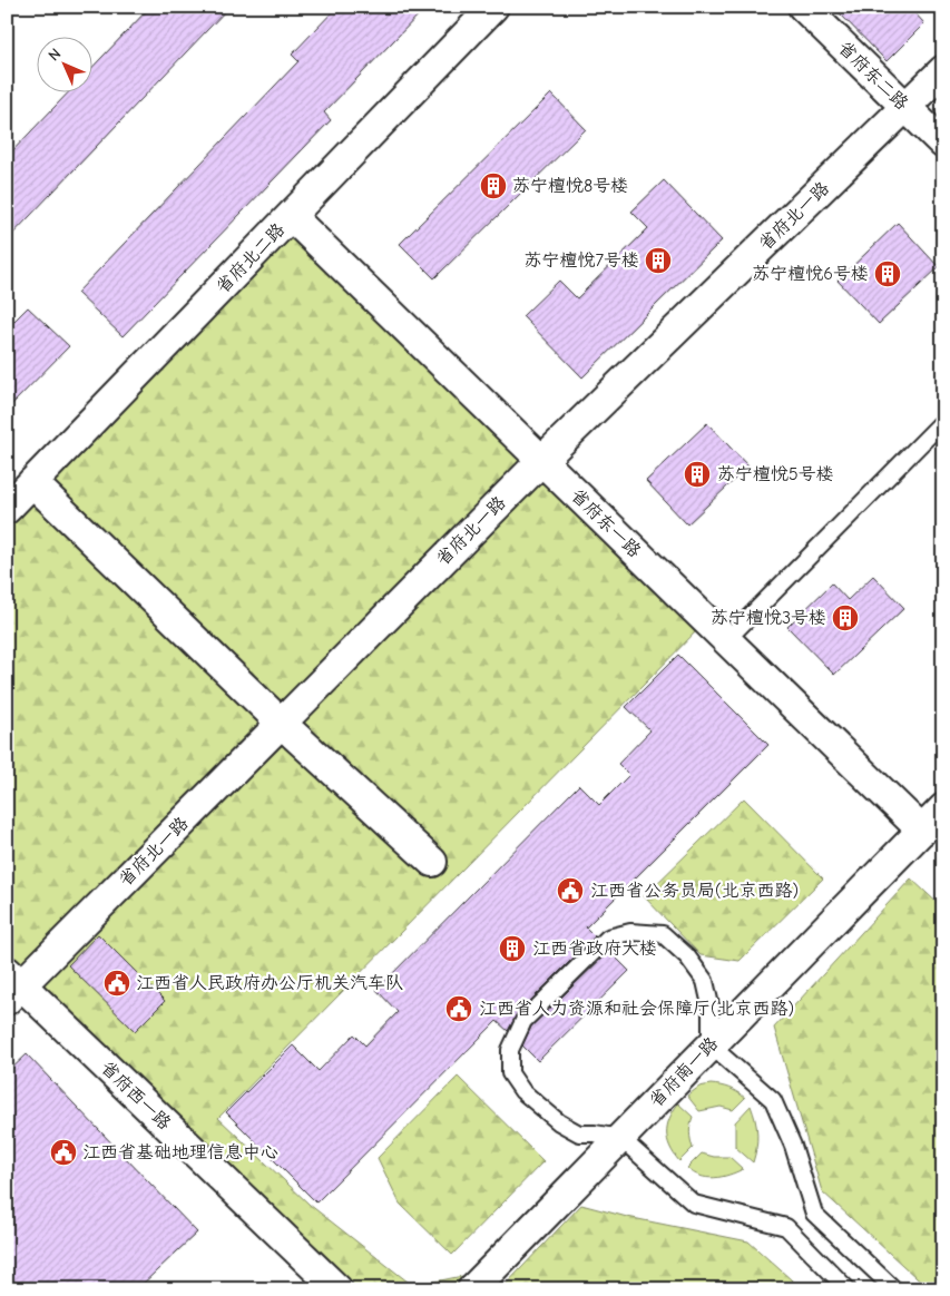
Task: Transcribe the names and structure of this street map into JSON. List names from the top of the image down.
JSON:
{
  "streets": {
    "street": [
      "省府东二路",
      "省府北一路",
      "省府北二路",
      "省府东一路",
      "省府南一路",
      "省府西一路"
    ]
  },
  "crossings": [
    ["省府东二路", "省府北一路"],
    ["省府北一路", "省府东一路"],
    ["省府北一路", "省府西一路"],
    ["省府北二路", "省府东一路"],
    ["省府东一路", "省府南一路"]
  ],
  "places": {
    "building": [
      "苏宁檀悦8号楼",
      "苏宁檀悦7号楼",
      "苏宁檀悦6号楼",
      "苏宁檀悦5号楼",
      "苏宁檀悦3号楼",
      "江西省政府大楼"
    ],
    "public building": [
      "江西省公务员局(北京西路)",
      "江西省人民政府办公厅机关汽车队",
      "江西省人力资源和社会保障厅(北京西路)",
      "江西省基础地理信息中心"
    ]
  },
  "north": "top left"
}
